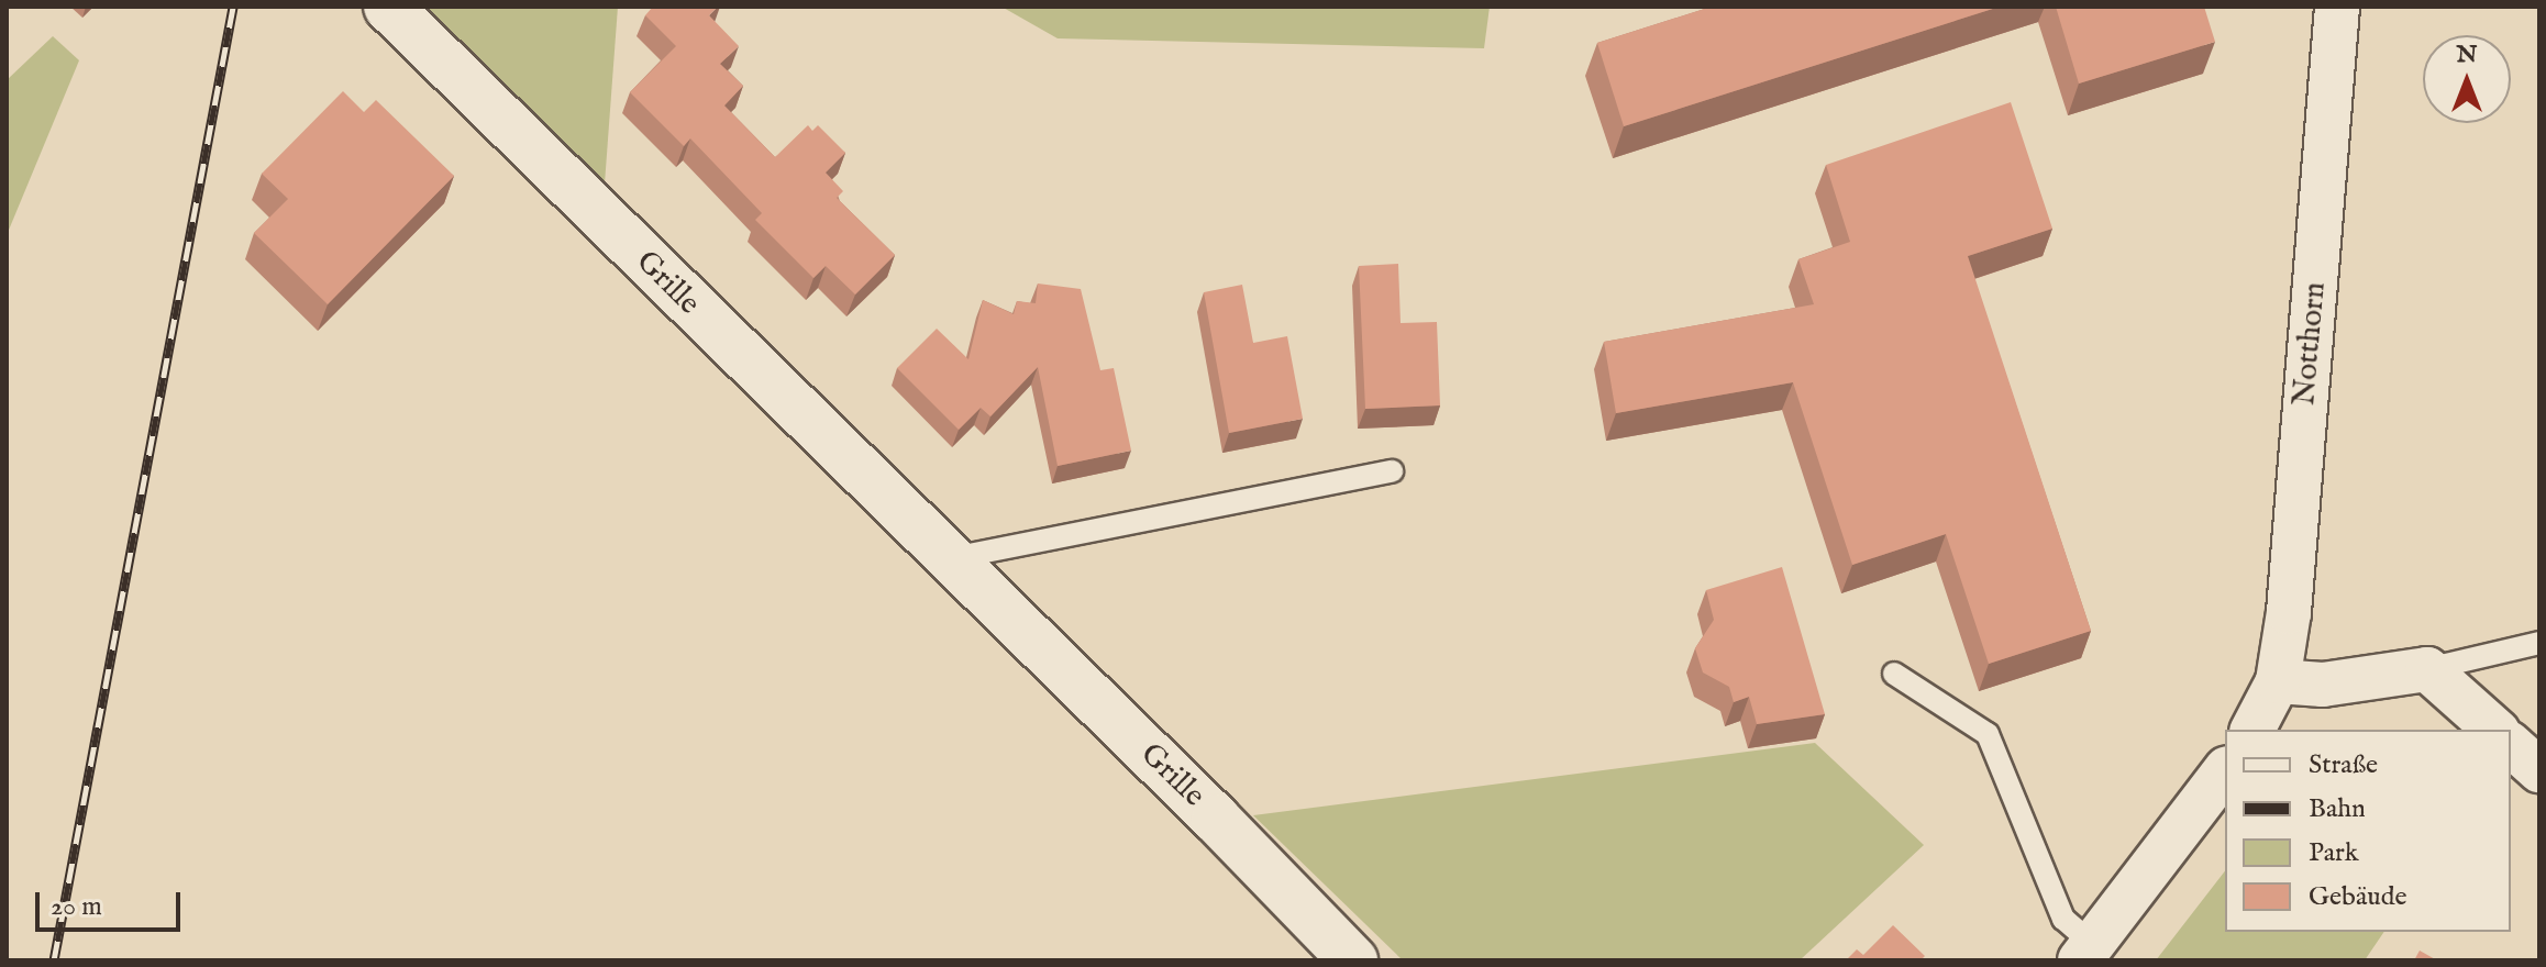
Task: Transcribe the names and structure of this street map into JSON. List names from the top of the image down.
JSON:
{
  "streets": {
    "main road": ["Grille"],
    "street": ["Notthorn"]
  },
  "legend": [
    "Straße",
    "Bahn",
    "Park",
    "Gebäude"
  ],
  "scale_bar": "20 m",
  "north": "top"
}
